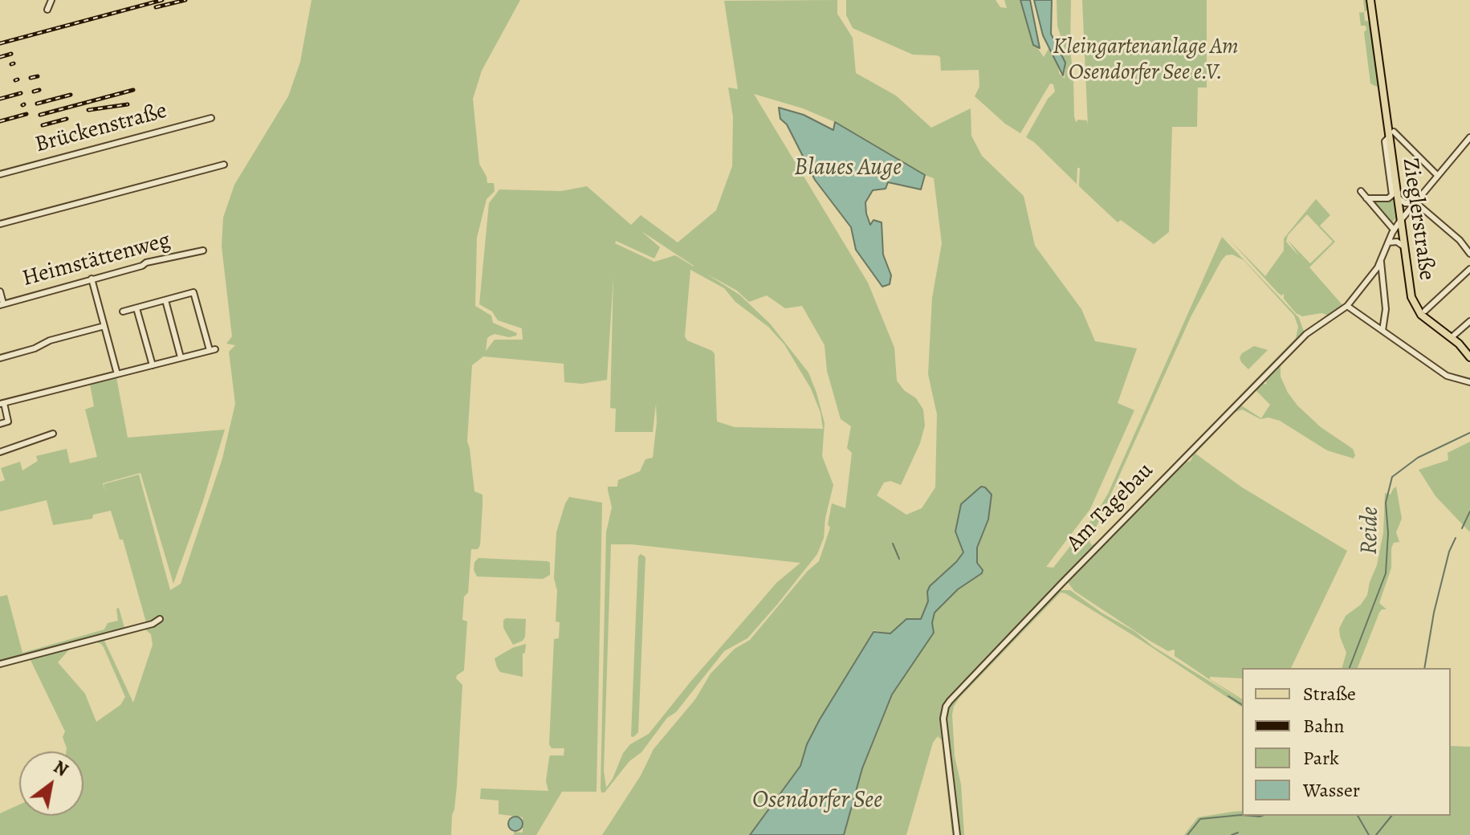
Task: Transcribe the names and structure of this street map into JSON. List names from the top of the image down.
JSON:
{
  "streets": {
    "main road": ["Zieglerstraße"],
    "street": ["Brückenstraße", "Heimstättenweg", "Am Tagebau"]
  },
  "crossings": [
    ["Zieglerstraße", "Am Tagebau"]
  ],
  "water": ["Blaues Auge", "Reide", "Osendorfer See"],
  "parks": ["Kleingartenanlage Am Osendorfer See e.V."],
  "legend": [
    "Straße",
    "Bahn",
    "Park",
    "Wasser"
  ],
  "north": "top right"
}
